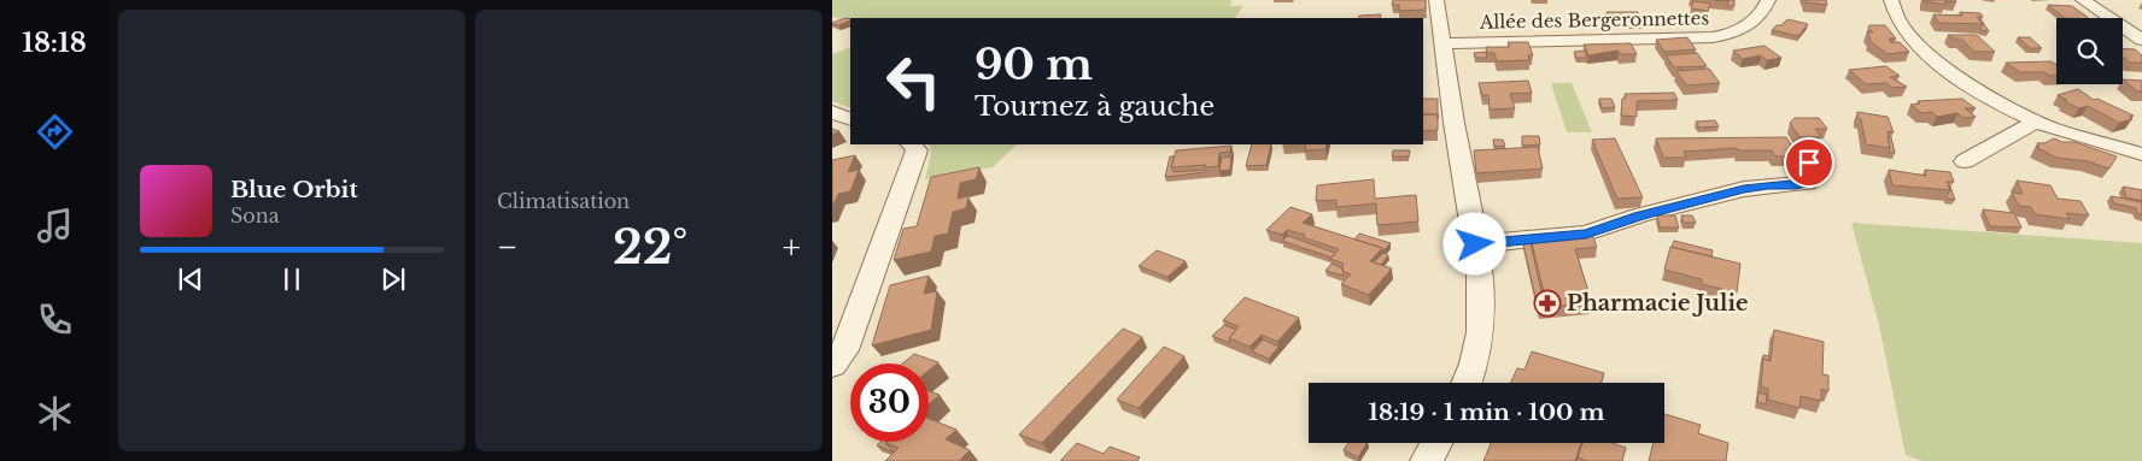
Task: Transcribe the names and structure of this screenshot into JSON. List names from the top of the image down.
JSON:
{
  "streets": {
    "street": ["Allée des Bergeronnettes"]
  },
  "places": {
    "pharmacy": ["Pharmacie Julie"]
  },
  "page": {
    "tabs": "18:18",
    "tile": "Climatisation",
    "turn": ["90 m", "Tournez à gauche"],
    "song": ["Blue Orbit", "Sona"],
    "heat": ["−", "22°", "+"],
    "limit": "30",
    "trip": "18:19 · 1 min · 100 m"
  }
}
